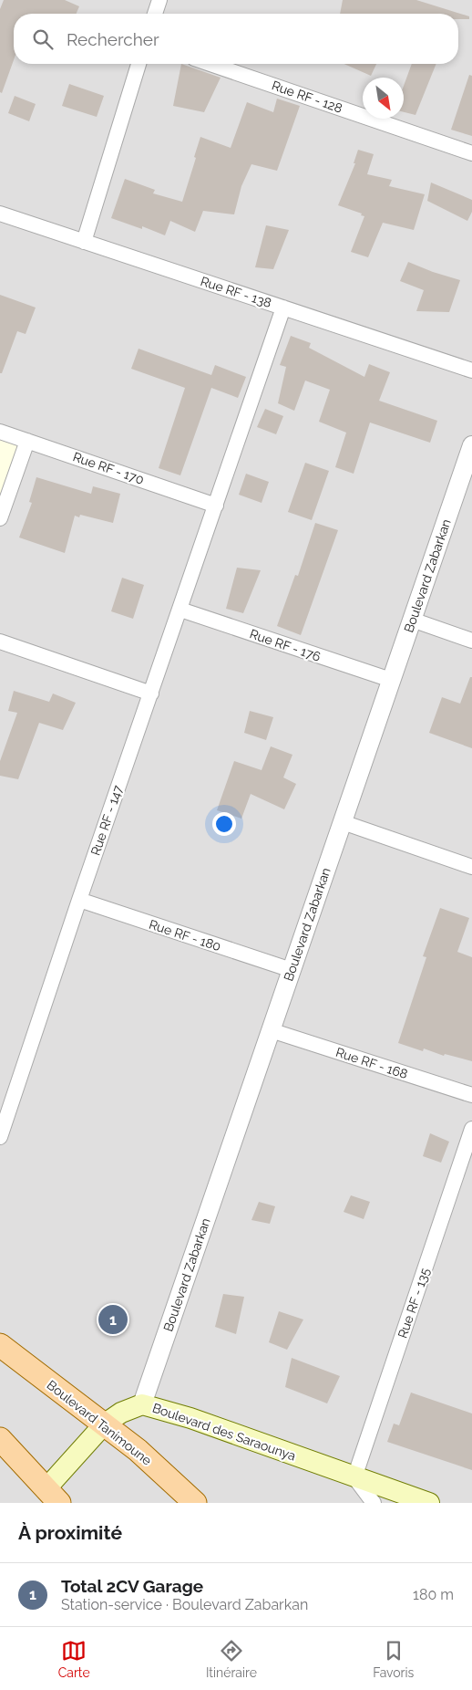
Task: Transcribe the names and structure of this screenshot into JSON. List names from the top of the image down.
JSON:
{
  "streets": {
    "main road": ["Boulevard Tanimoune", "Boulevard des Saraounya"],
    "street": [
      "Rue RF - 128",
      "Rue RF - 138",
      "Rue RF - 170",
      "Boulevard Zabarkan",
      "Rue RF - 176",
      "Rue RF - 147",
      "Rue RF - 180",
      "Rue RF - 168",
      "Rue RF - 135"
    ]
  },
  "crossings": [
    ["Rue RF - 138", "Rue RF - 147"],
    ["Rue RF - 170", "Rue RF - 147"],
    ["Boulevard Zabarkan", "Rue RF - 176"],
    ["Boulevard Zabarkan", "Rue RF - 180"],
    ["Boulevard Zabarkan", "Rue RF - 168"],
    ["Boulevard Zabarkan", "Boulevard des Saraounya"],
    ["Rue RF - 176", "Rue RF - 147"],
    ["Rue RF - 147", "Rue RF - 180"],
    ["Rue RF - 135", "Boulevard des Saraounya"],
    ["Boulevard Tanimoune", "Boulevard des Saraounya"]
  ],
  "north": "bottom right",
  "page": {
    "search": "Rechercher",
    "pins": "1",
    "heading": "À proximité",
    "list": [
      {
        "mark": "1",
        "name": "Total 2CV Garage",
        "note": "Station-service · Boulevard Zabarkan",
        "value": "180 m"
      }
    ],
    "nav": ["Carte", "Itinéraire", "Favoris"]
  }
}
